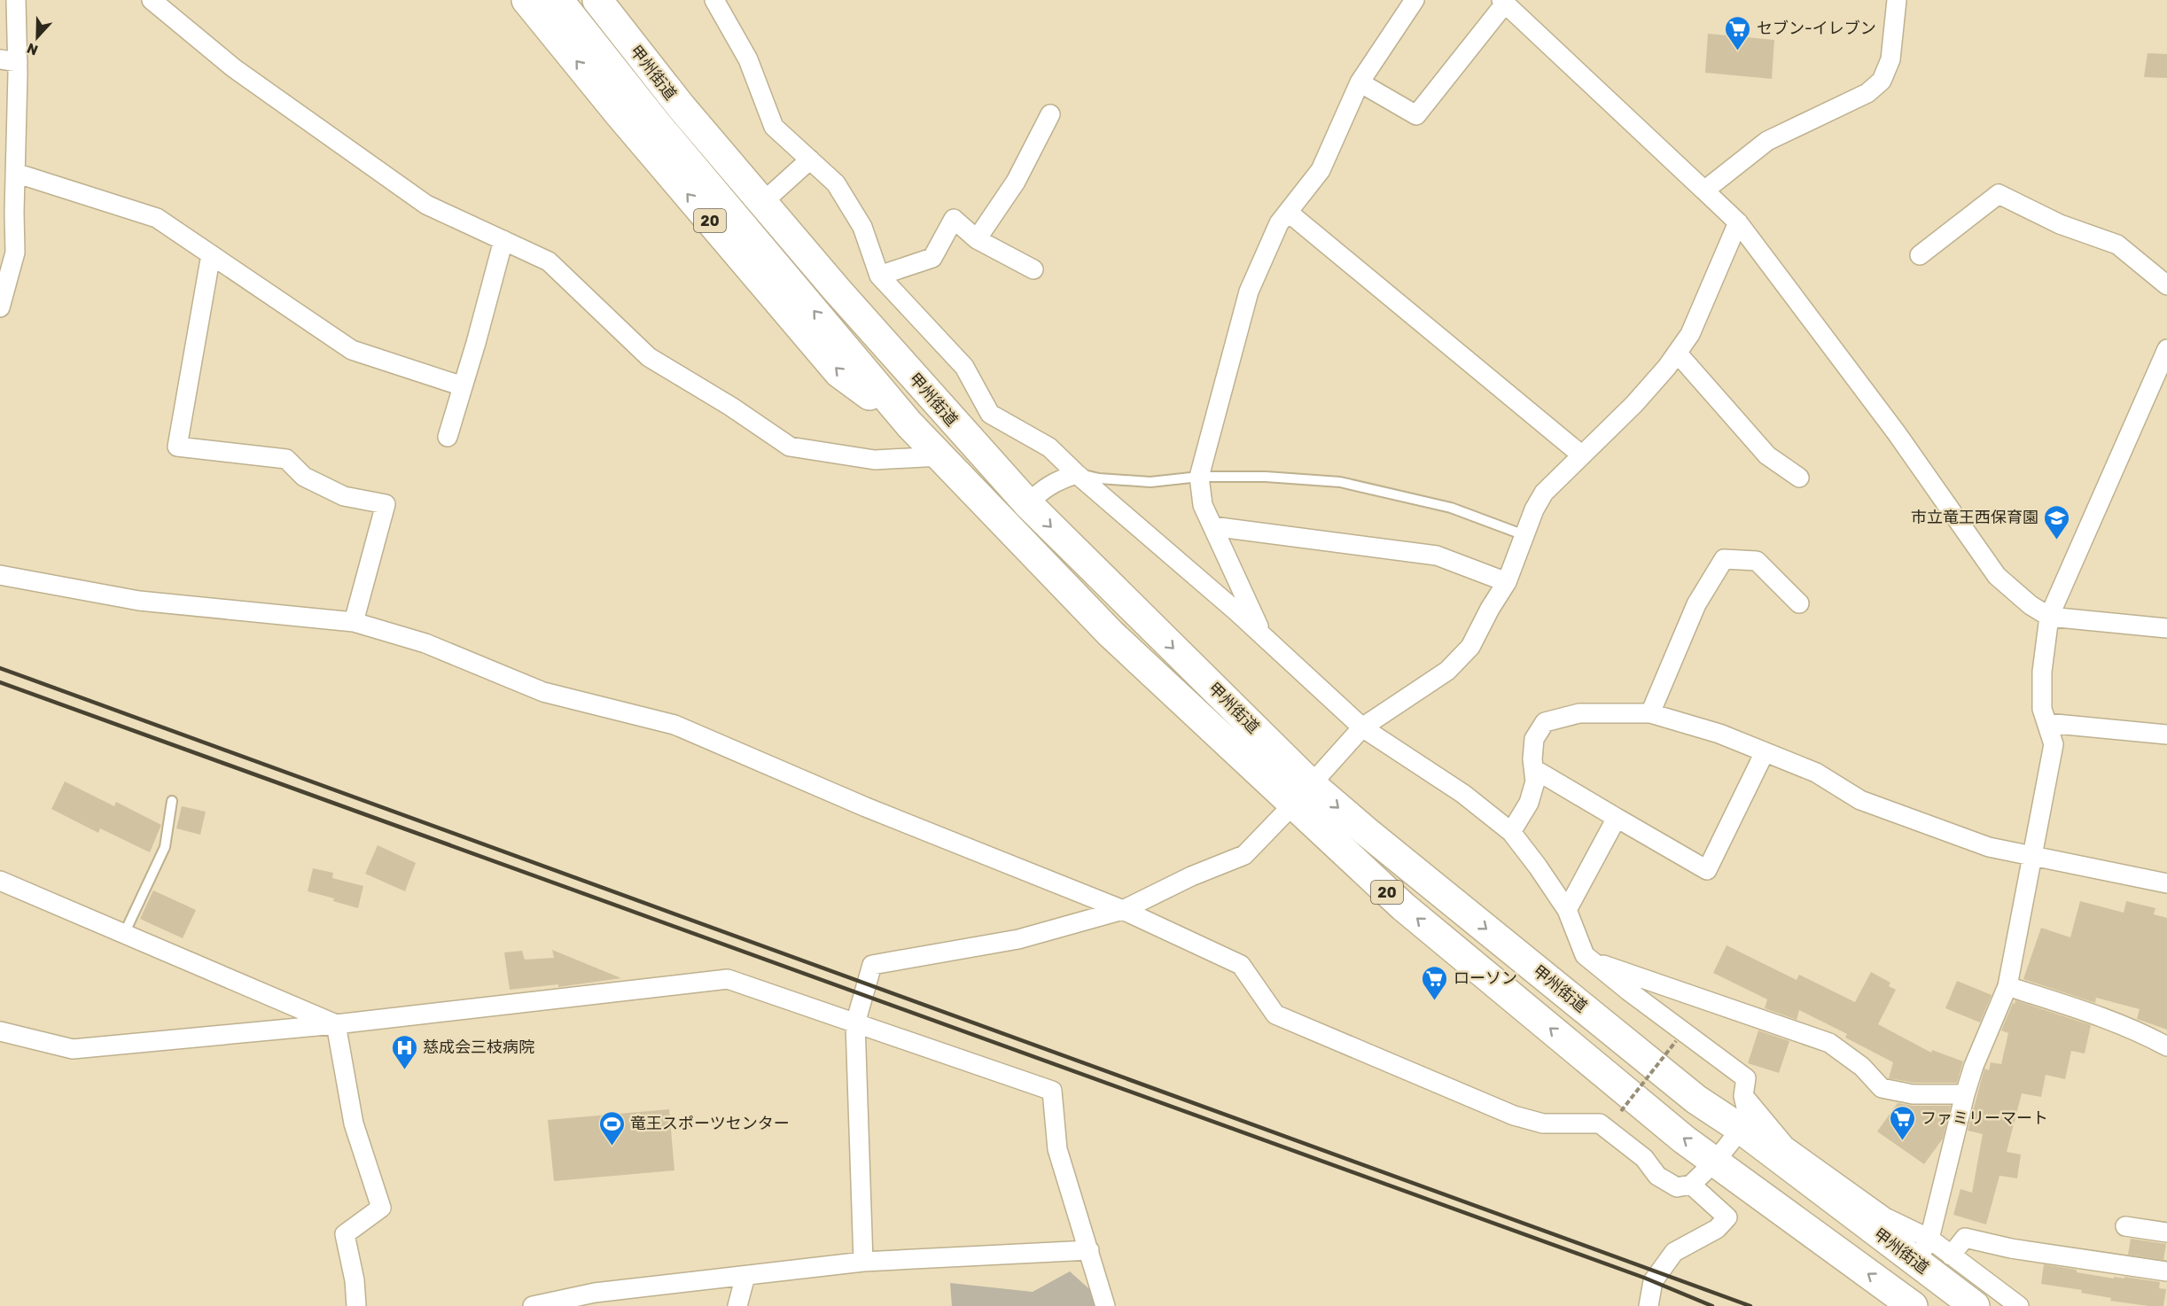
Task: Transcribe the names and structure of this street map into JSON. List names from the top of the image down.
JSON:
{
  "streets": {
    "highway": ["甲州街道", "20"]
  },
  "crossings": [
    ["甲州街道", "20"]
  ],
  "places": {
    "supermarket": ["セブン-イレブン", "ローソン", "ファミリーマート"],
    "school or university": ["市立竜王西保育園"],
    "hospital": ["慈成会三枝病院"],
    "sports": ["竜王スポーツセンター"]
  },
  "north": "bottom"
}
